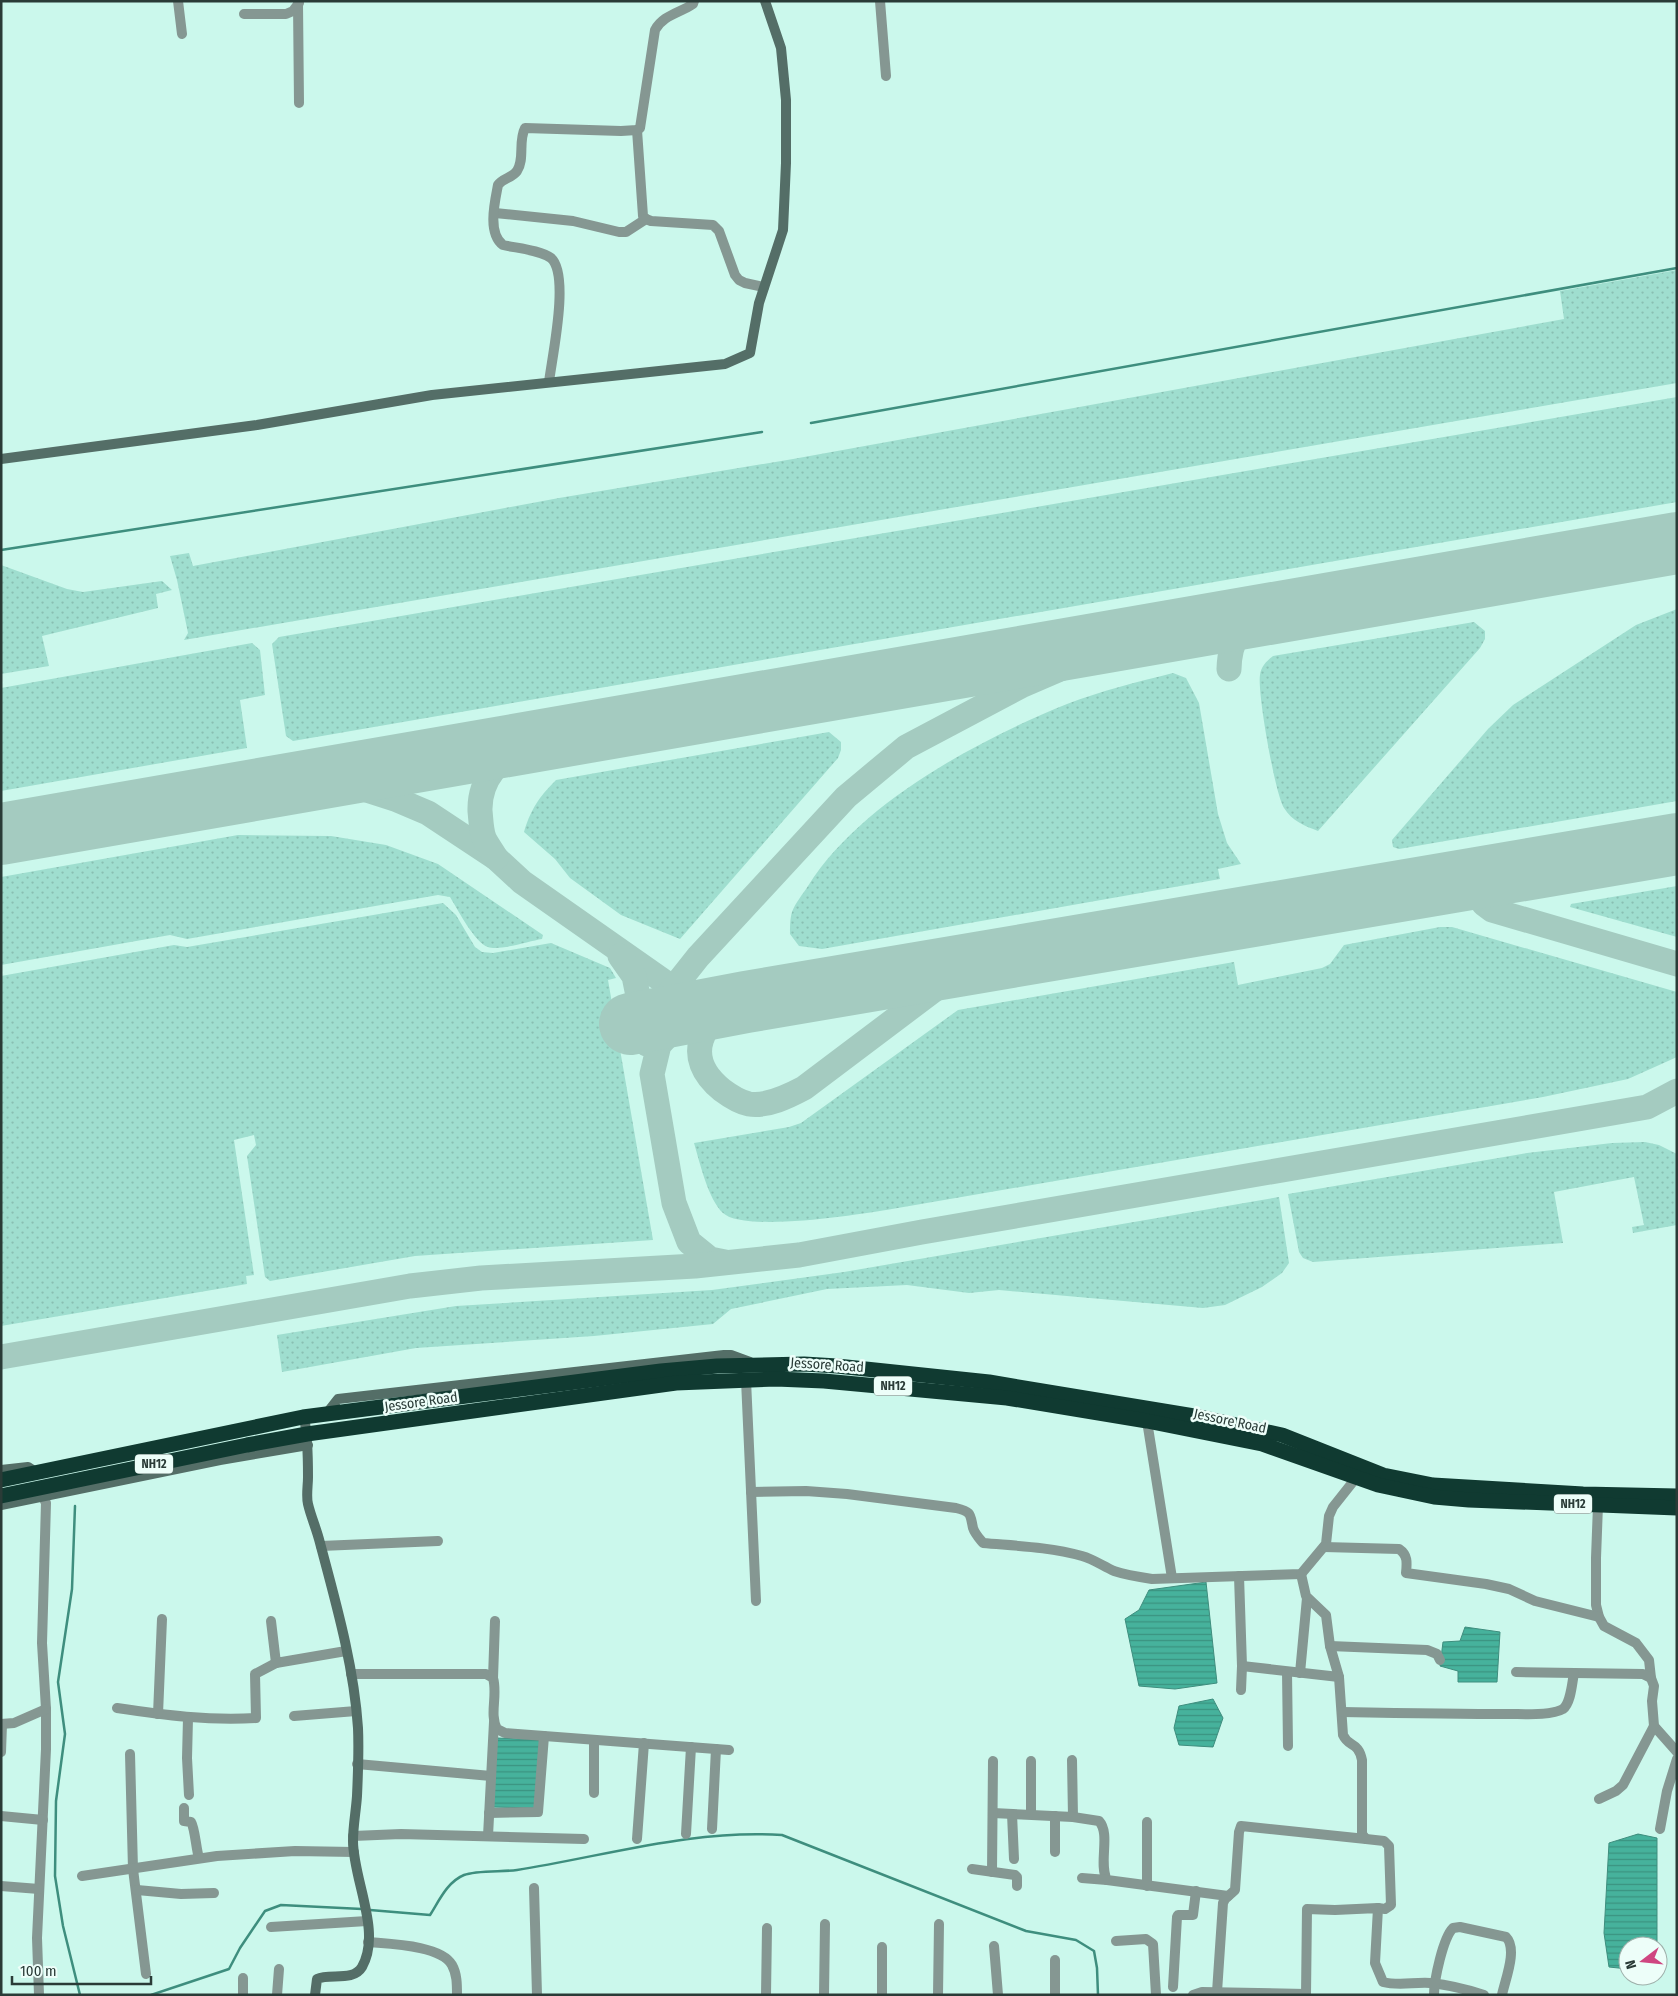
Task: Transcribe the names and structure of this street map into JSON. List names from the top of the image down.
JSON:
{
  "streets": {
    "highway": ["Jessore Road", "NH12"]
  },
  "scale_bar": "100 m",
  "north": "left"
}
